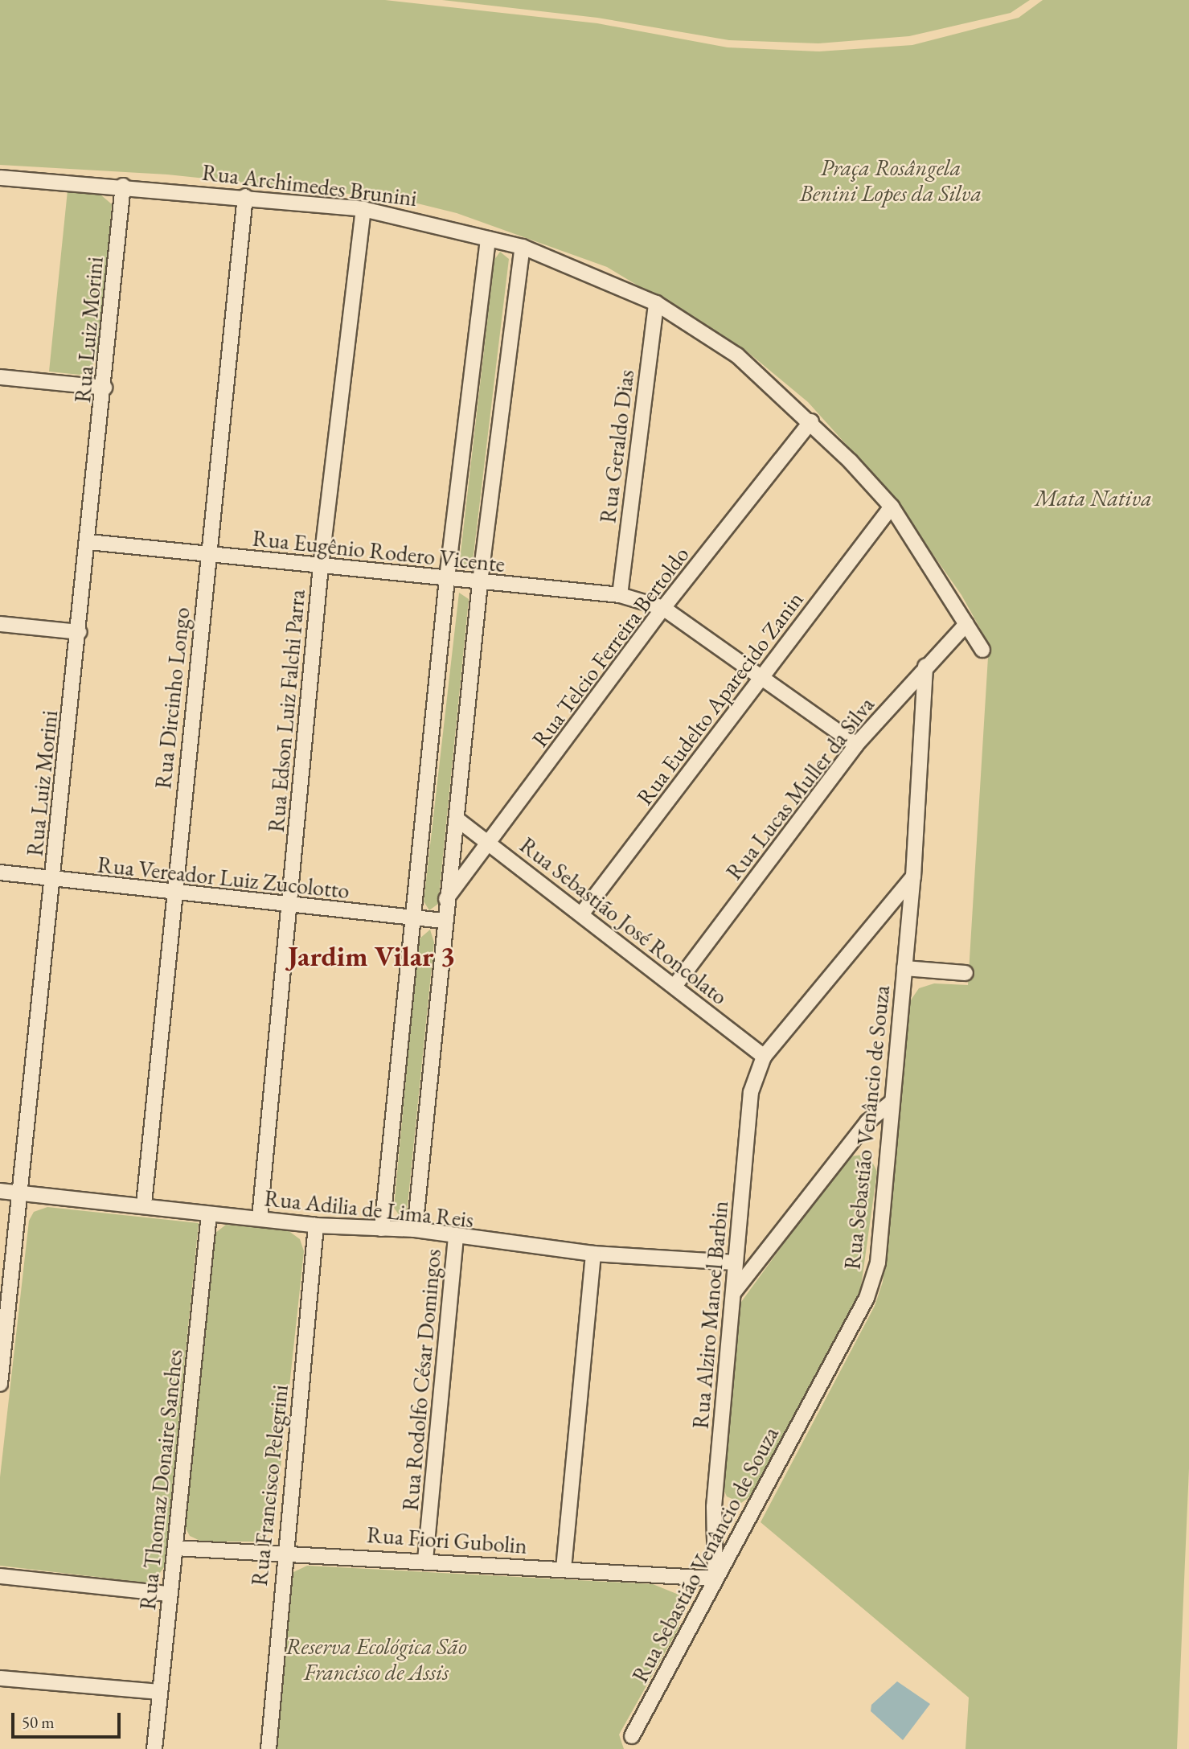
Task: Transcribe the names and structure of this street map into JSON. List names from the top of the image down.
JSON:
{
  "streets": {
    "street": [
      "Rua Archimedes Brunini",
      "Rua Luiz Morini",
      "Rua Geraldo Dias",
      "Rua Eugênio Rodero Vicente",
      "Rua Telcio Ferreira Bertoldo",
      "Rua Dircinho Longo",
      "Rua Eudelto Aparecido Zanin",
      "Rua Edson Luiz Falchi Parra",
      "Rua Lucas Muller da Silva",
      "Rua Vereador Luiz Zucolotto",
      "Rua Sebastião José Roncolato",
      "Rua Sebastião Venâncio de Souza",
      "Rua Adilia de Lima Reis",
      "Rua Alziro Manoel Barbin",
      "Rua Rodolfo César Domingos",
      "Rua Thomaz Donaire Sanches",
      "Rua Francisco Pelegrini",
      "Rua Fiori Gubolin"
    ]
  },
  "crossings": [
    ["Rua Archimedes Brunini", "Rua Luiz Morini"],
    ["Rua Archimedes Brunini", "Rua Geraldo Dias"],
    ["Rua Archimedes Brunini", "Rua Telcio Ferreira Bertoldo"],
    ["Rua Archimedes Brunini", "Rua Dircinho Longo"],
    ["Rua Archimedes Brunini", "Rua Eudelto Aparecido Zanin"],
    ["Rua Archimedes Brunini", "Rua Edson Luiz Falchi Parra"],
    ["Rua Archimedes Brunini", "Rua Lucas Muller da Silva"],
    ["Rua Luiz Morini", "Rua Eugênio Rodero Vicente"],
    ["Rua Luiz Morini", "Rua Vereador Luiz Zucolotto"],
    ["Rua Luiz Morini", "Rua Adilia de Lima Reis"],
    ["Rua Geraldo Dias", "Rua Eugênio Rodero Vicente"],
    ["Rua Eugênio Rodero Vicente", "Rua Telcio Ferreira Bertoldo"],
    ["Rua Eugênio Rodero Vicente", "Rua Dircinho Longo"],
    ["Rua Eugênio Rodero Vicente", "Rua Eudelto Aparecido Zanin"],
    ["Rua Eugênio Rodero Vicente", "Rua Edson Luiz Falchi Parra"],
    ["Rua Eugênio Rodero Vicente", "Rua Lucas Muller da Silva"],
    ["Rua Telcio Ferreira Bertoldo", "Rua Sebastião José Roncolato"],
    ["Rua Dircinho Longo", "Rua Vereador Luiz Zucolotto"],
    ["Rua Dircinho Longo", "Rua Adilia de Lima Reis"],
    ["Rua Eudelto Aparecido Zanin", "Rua Sebastião José Roncolato"],
    ["Rua Edson Luiz Falchi Parra", "Rua Vereador Luiz Zucolotto"],
    ["Rua Edson Luiz Falchi Parra", "Rua Adilia de Lima Reis"],
    ["Rua Lucas Muller da Silva", "Rua Sebastião José Roncolato"],
    ["Rua Lucas Muller da Silva", "Rua Sebastião Venâncio de Souza"],
    ["Rua Sebastião José Roncolato", "Rua Alziro Manoel Barbin"],
    ["Rua Sebastião Venâncio de Souza", "Rua Alziro Manoel Barbin"],
    ["Rua Sebastião Venâncio de Souza", "Rua Fiori Gubolin"],
    ["Rua Adilia de Lima Reis", "Rua Alziro Manoel Barbin"],
    ["Rua Adilia de Lima Reis", "Rua Rodolfo César Domingos"],
    ["Rua Adilia de Lima Reis", "Rua Thomaz Donaire Sanches"],
    ["Rua Adilia de Lima Reis", "Rua Francisco Pelegrini"],
    ["Rua Alziro Manoel Barbin", "Rua Fiori Gubolin"],
    ["Rua Rodolfo César Domingos", "Rua Fiori Gubolin"],
    ["Rua Thomaz Donaire Sanches", "Rua Fiori Gubolin"],
    ["Rua Francisco Pelegrini", "Rua Fiori Gubolin"]
  ],
  "districts": ["Jardim Vilar 3"],
  "parks": ["Praça Rosângela Benini Lopes da Silva", "Mata Nativa", "Reserva Ecológica São Francisco de Assis"],
  "scale_bar": "50 m"
}
